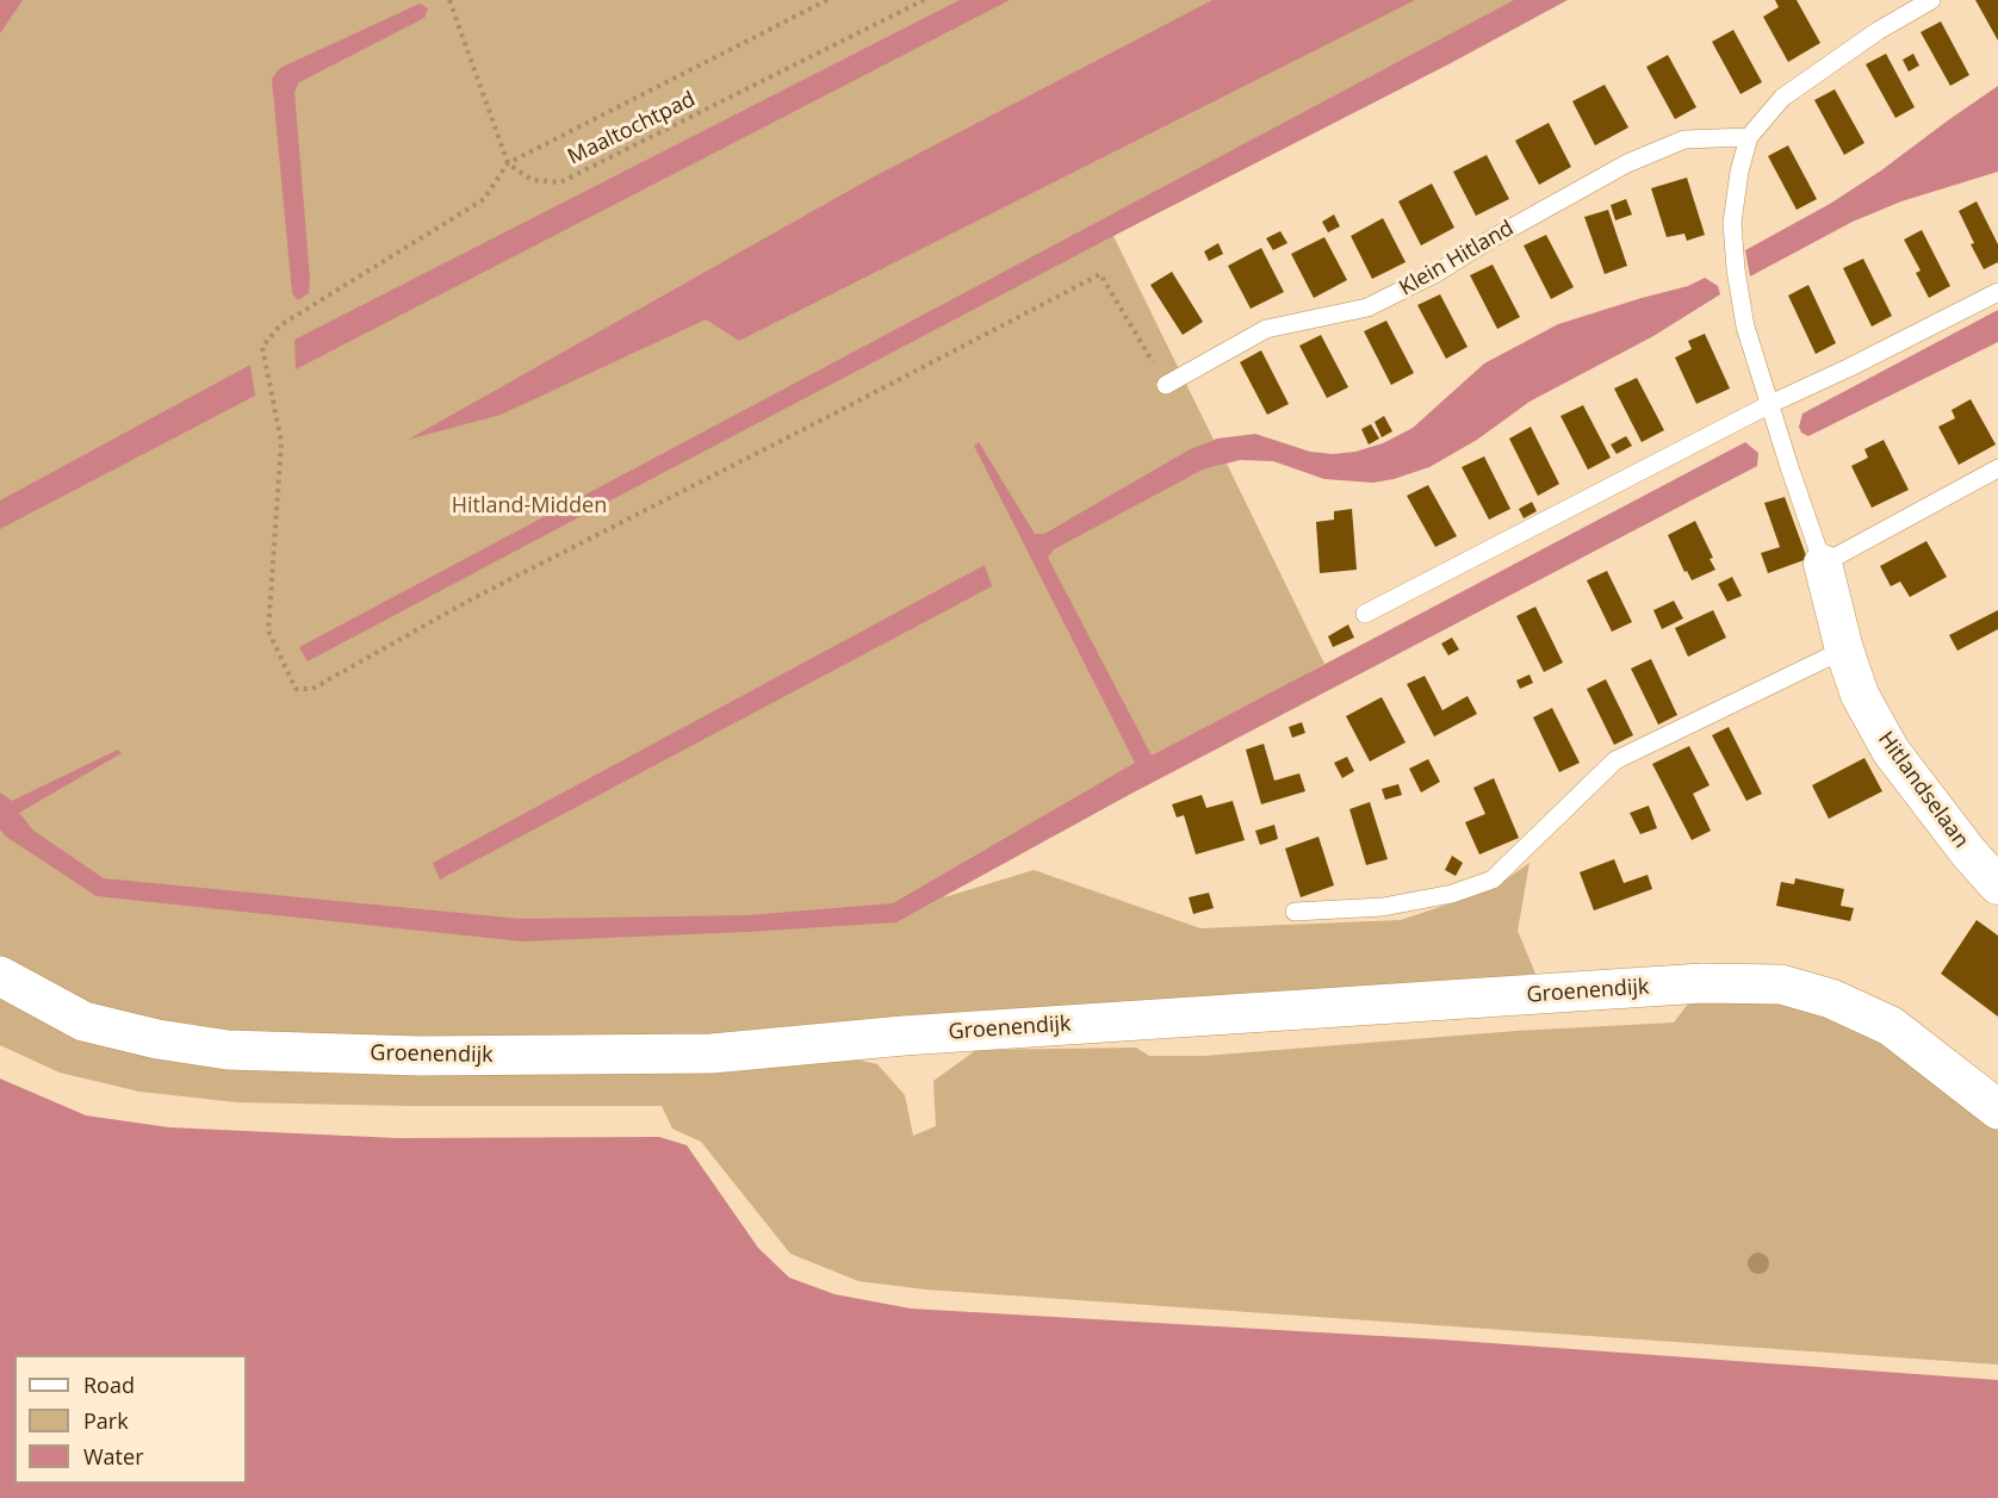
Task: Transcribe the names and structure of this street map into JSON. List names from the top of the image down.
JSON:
{
  "streets": {
    "street": ["Hitlandselaan", "Groenendijk"],
    "lane": ["Klein Hitland"],
    "path": ["Maaltochtpad"]
  },
  "parks": ["Hitland-Midden"],
  "legend": ["Road", "Park", "Water"]
}
